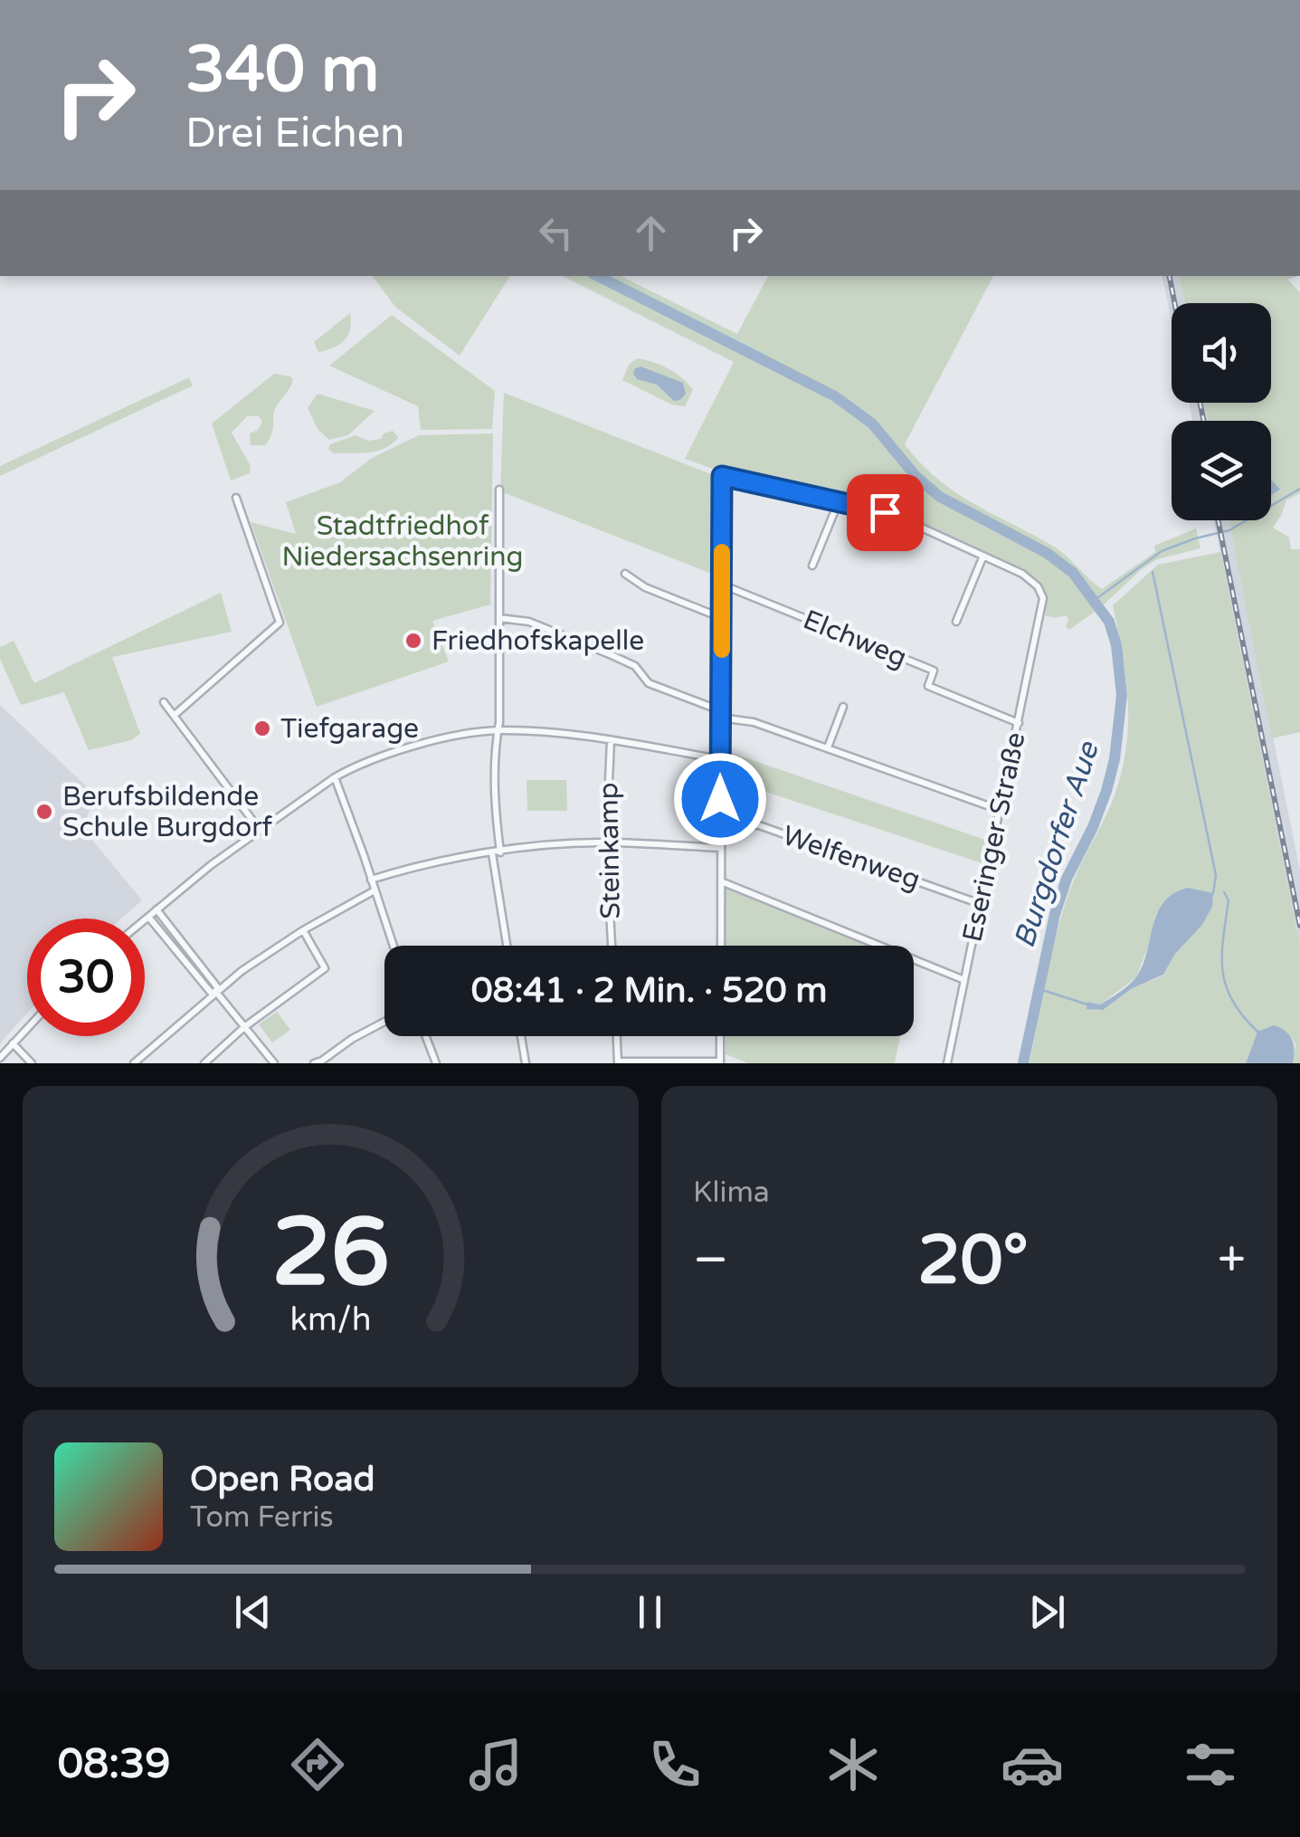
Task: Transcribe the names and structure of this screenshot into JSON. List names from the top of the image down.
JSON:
{
  "streets": {
    "street": [
      "Elchweg",
      "Eseringer Straße",
      "Steinkamp",
      "Welfenweg"
    ]
  },
  "crossings": [
    ["Elchweg", "Eseringer Straße"],
    ["Eseringer Straße", "Welfenweg"]
  ],
  "water": ["Burgdorfer Aue"],
  "parks": ["Stadtfriedhof Niedersachsenring"],
  "places": ["Friedhofskapelle", "Tiefgarage", "Berufsbildende Schule Burgdorf"],
  "page": {
    "turn": ["340 m", "Drei Eichen"],
    "limit": "30",
    "trip": "08:41 · 2 Min. · 520 m",
    "tile": "Klima",
    "heat": ["−", "20°", "+"],
    "song": ["Open Road", "Tom Ferris"],
    "tabs": "08:39",
    "gauge": ["26", "km/h"]
  }
}
